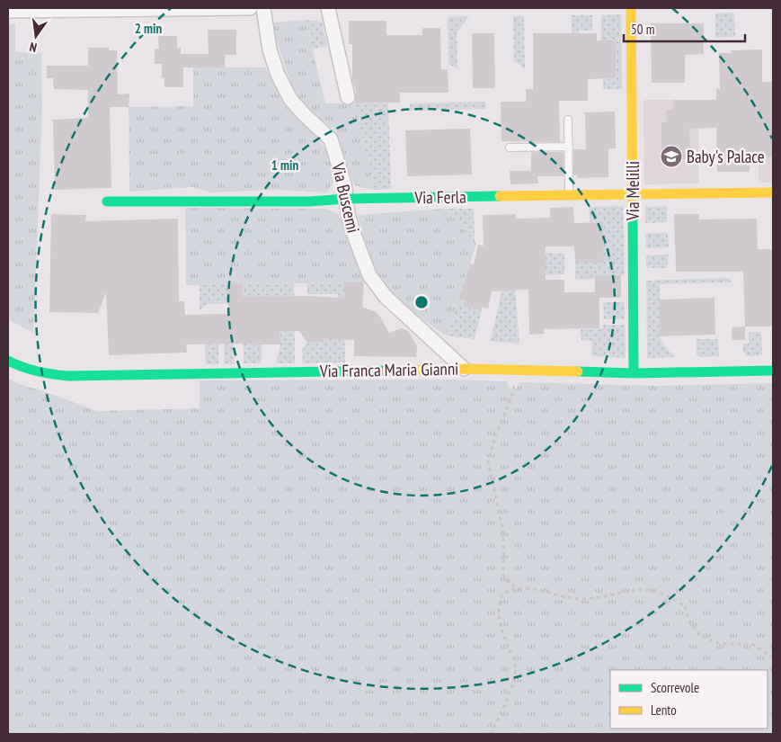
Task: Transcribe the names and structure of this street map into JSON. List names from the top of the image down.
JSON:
{
  "streets": {
    "street": [
      "Via Melilli",
      "Via Ferla",
      "Via Buscemi",
      "Via Franca Maria Gianni"
    ]
  },
  "crossings": [
    ["Via Melilli", "Via Ferla"],
    ["Via Melilli", "Via Franca Maria Gianni"],
    ["Via Ferla", "Via Buscemi"],
    ["Via Buscemi", "Via Franca Maria Gianni"]
  ],
  "places": {
    "school or university": ["Baby's Palace"]
  },
  "legend": ["Scorrevole", "Lento"],
  "scale_bar": "50 m",
  "north": "bottom",
  "rings": ["2 min", "1 min"]
}
